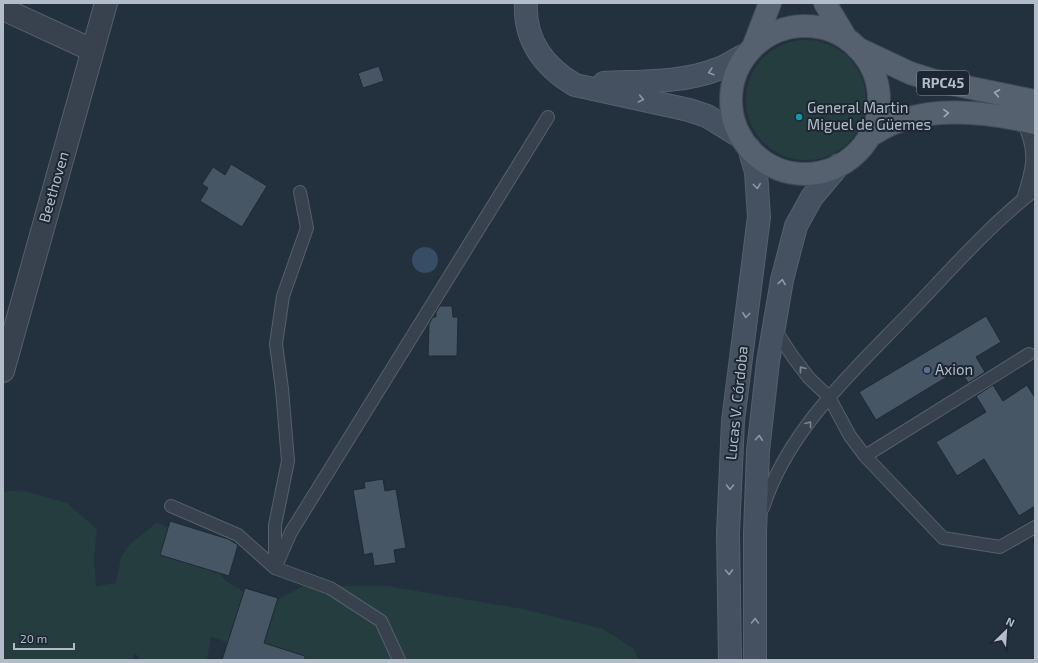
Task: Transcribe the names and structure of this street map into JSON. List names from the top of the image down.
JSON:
{
  "streets": {
    "main road": ["RPC45", "Lucas V. Córdoba"],
    "street": ["Beethoven"]
  },
  "crossings": [
    ["RPC45", "Lucas V. Córdoba"]
  ],
  "places": ["General Martin Miguel de Güemes", "Axion"],
  "scale_bar": "20 m",
  "north": "top right"
}
